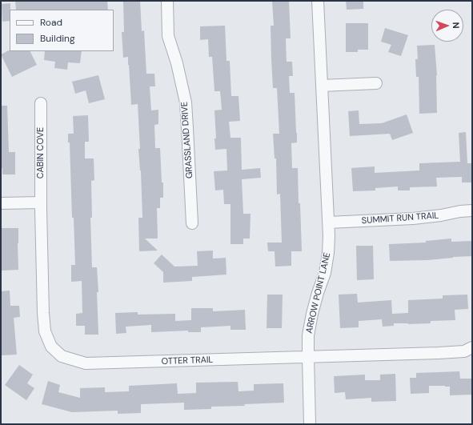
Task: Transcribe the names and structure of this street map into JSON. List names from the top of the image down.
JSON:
{
  "streets": {
    "street": [
      "GRASSLAND DRIVE",
      "CABIN COVE",
      "SUMMIT RUN TRAIL",
      "ARROW POINT LANE",
      "OTTER TRAIL"
    ]
  },
  "crossings": [
    ["CABIN COVE", "OTTER TRAIL"],
    ["SUMMIT RUN TRAIL", "ARROW POINT LANE"],
    ["ARROW POINT LANE", "OTTER TRAIL"]
  ],
  "legend": ["Road", "Building"],
  "north": "right"
}
